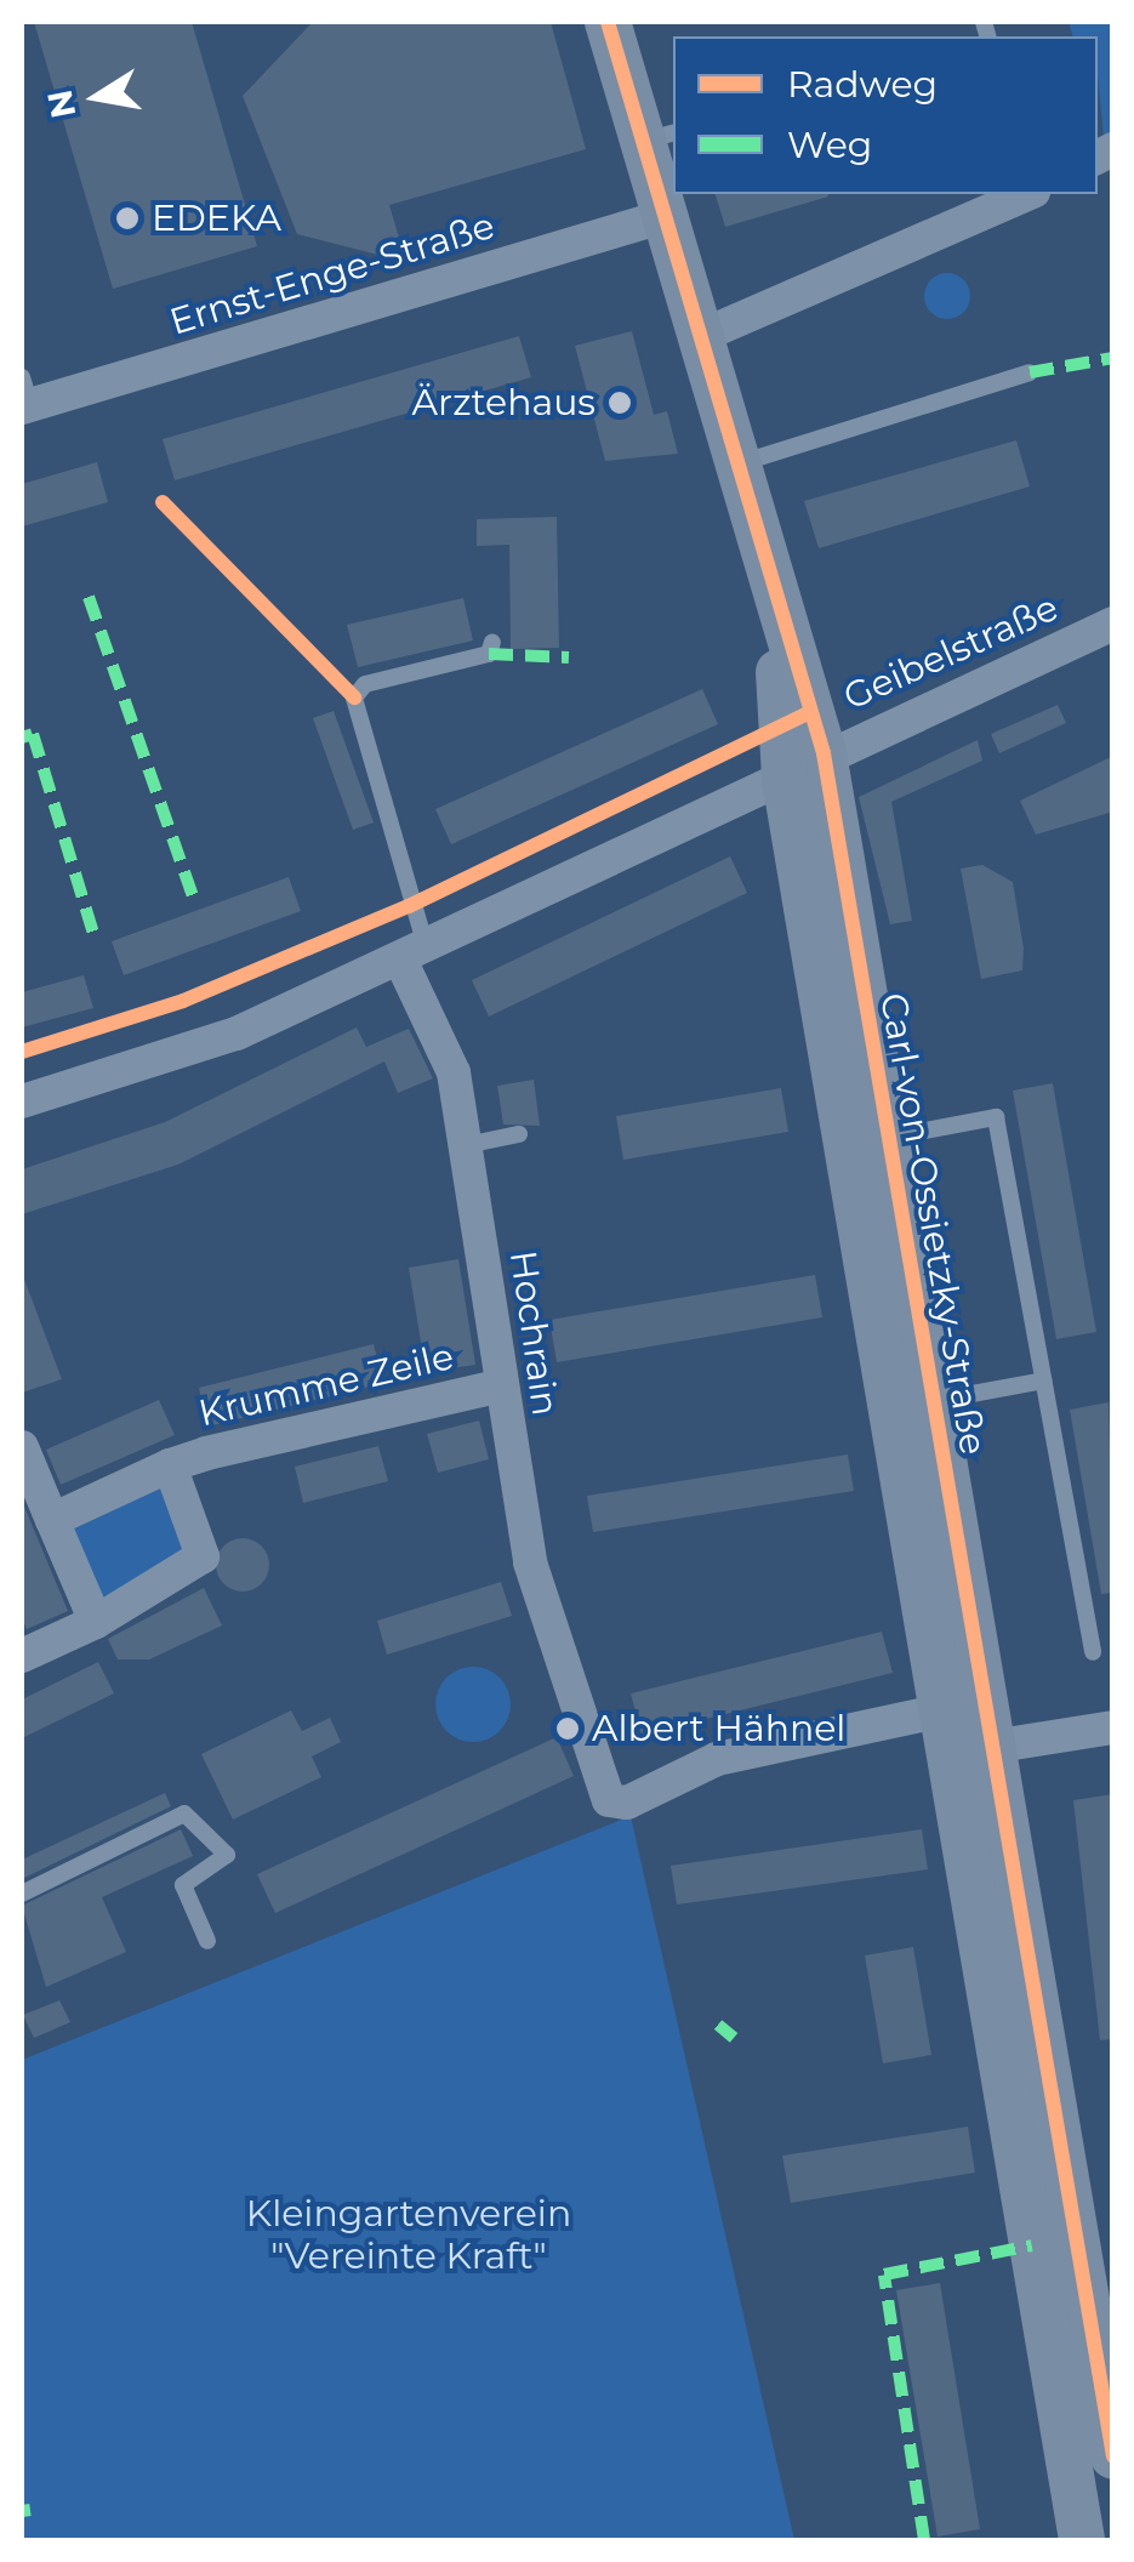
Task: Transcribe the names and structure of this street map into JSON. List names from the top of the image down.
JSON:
{
  "streets": {
    "street": [
      "Ernst-Enge-Straße",
      "Geibelstraße",
      "Carl-von-Ossietzky-Straße",
      "Hochrain",
      "Krumme Zeile"
    ]
  },
  "crossings": [
    ["Ernst-Enge-Straße", "Carl-von-Ossietzky-Straße"],
    ["Geibelstraße", "Carl-von-Ossietzky-Straße"],
    ["Geibelstraße", "Hochrain"],
    ["Carl-von-Ossietzky-Straße", "Hochrain"],
    ["Hochrain", "Krumme Zeile"]
  ],
  "parks": ["Kleingartenverein \"Vereinte Kraft\""],
  "places": ["EDEKA", "Ärztehaus", "Albert Hähnel"],
  "legend": ["Radweg", "Weg"],
  "north": "left"
}
